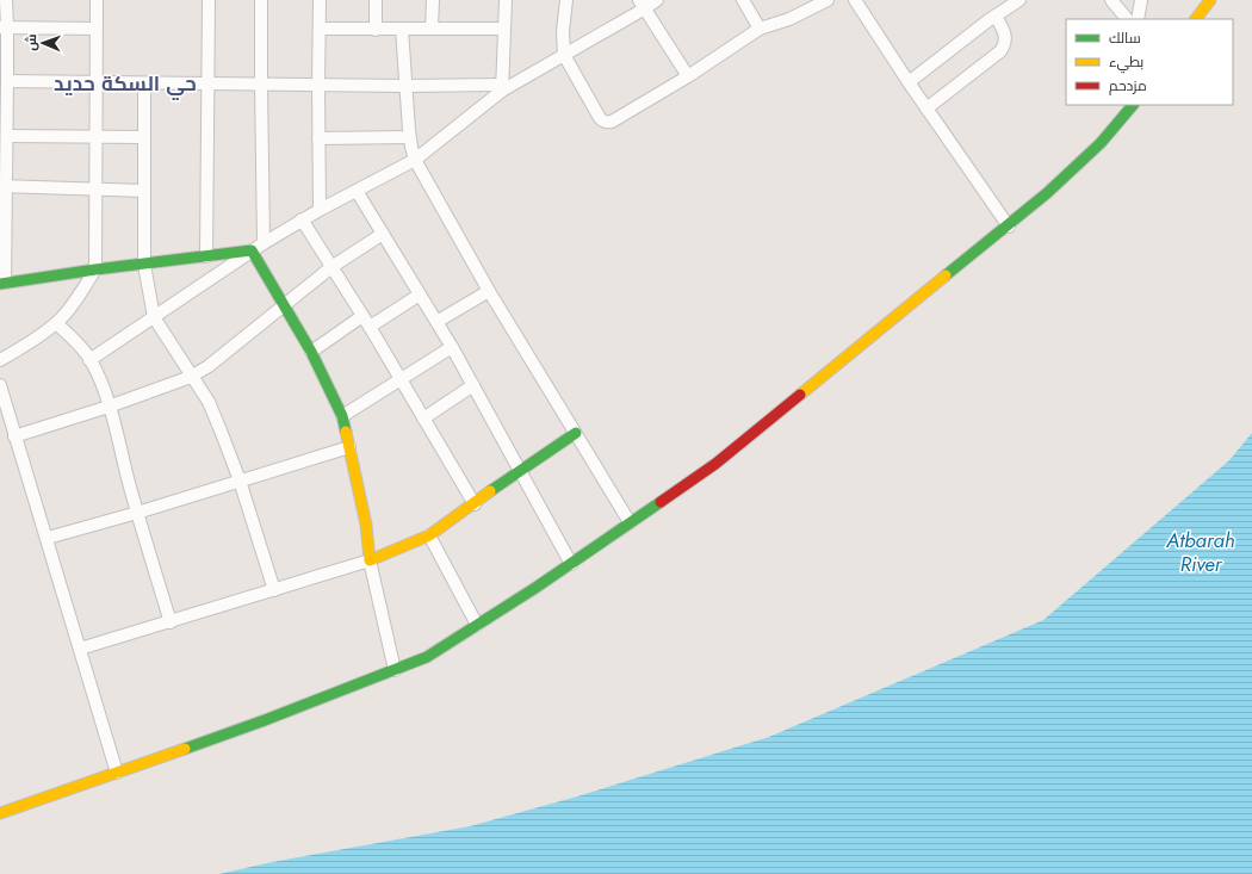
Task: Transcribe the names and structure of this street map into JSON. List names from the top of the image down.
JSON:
{
  "districts": ["حي السكة حديد"],
  "water": ["Atbarah River"],
  "legend": ["سالك", "بطيء", "مزدحم"],
  "north": "left"
}
